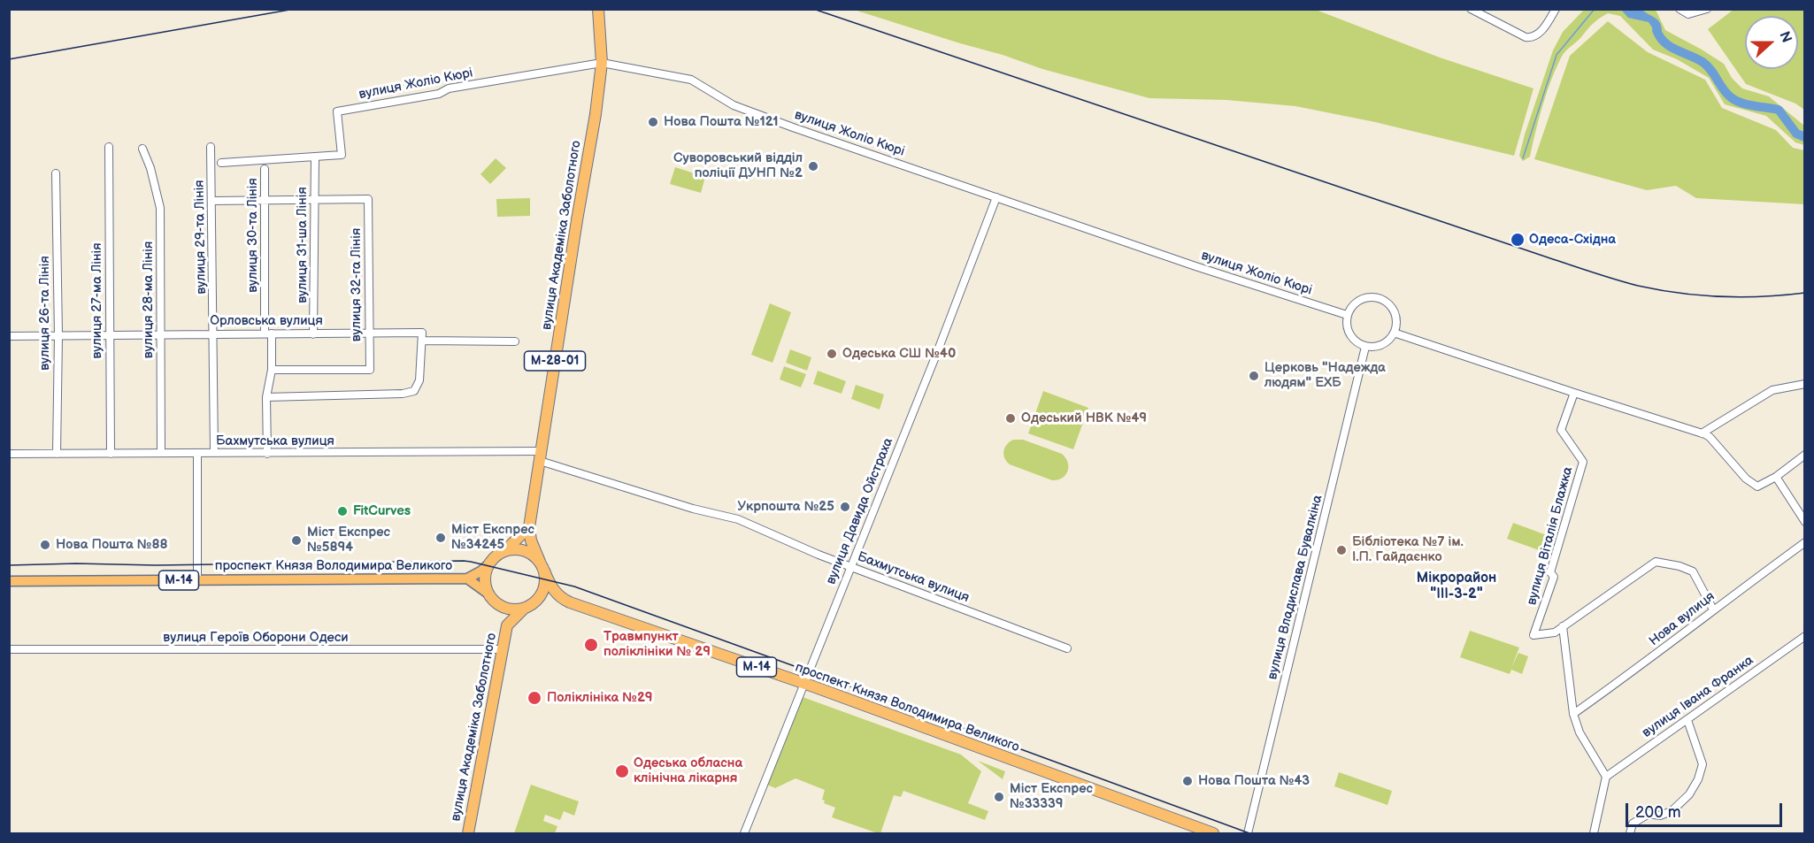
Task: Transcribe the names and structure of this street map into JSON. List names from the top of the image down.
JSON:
{
  "streets": {
    "highway": [
      "вулиця Академіка Заболотного",
      "М-28-01",
      "проспект Князя Володимира Великого",
      "М-14"
    ],
    "street": [
      "вулиця Жоліо Кюрі",
      "вулиця 30-та Лінія",
      "вулиця 29-та Лінія",
      "вулиця 31-ша Лінія",
      "вулиця 32-га Лінія",
      "вулиця 28-ма Лінія",
      "вулиця 27-ма Лінія",
      "вулиця 26-та Лінія",
      "Орловська вулиця",
      "Бахмутська вулиця",
      "вулиця Давида Ойстраха",
      "вулиця Віталія Блажка",
      "вулиця Владислава Бувалкіна",
      "Нова вулиця",
      "вулиця Героїв Оборони Одеси",
      "вулиця Івана Франка"
    ]
  },
  "crossings": [
    ["вулиця Жоліо Кюрі", "вулиця Академіка Заболотного"],
    ["вулиця Жоліо Кюрі", "вулиця 31-ша Лінія"],
    ["вулиця Жоліо Кюрі", "вулиця Давида Ойстраха"],
    ["вулиця Жоліо Кюрі", "вулиця Владислава Бувалкіна"],
    ["вулиця 30-та Лінія", "вулиця 32-га Лінія"],
    ["вулиця 30-та Лінія", "Орловська вулиця"],
    ["вулиця 30-та Лінія", "Бахмутська вулиця"],
    ["вулиця Академіка Заболотного", "Бахмутська вулиця"],
    ["вулиця Академіка Заболотного", "проспект Князя Володимира Великого"],
    ["вулиця Академіка Заболотного", "вулиця Героїв Оборони Одеси"],
    ["вулиця 29-та Лінія", "Орловська вулиця"],
    ["вулиця 29-та Лінія", "Бахмутська вулиця"],
    ["вулиця 31-ша Лінія", "вулиця 32-га Лінія"],
    ["вулиця 31-ша Лінія", "Орловська вулиця"],
    ["вулиця 32-га Лінія", "Орловська вулиця"],
    ["вулиця 28-ма Лінія", "Орловська вулиця"],
    ["вулиця 28-ма Лінія", "Бахмутська вулиця"],
    ["вулиця 27-ма Лінія", "Орловська вулиця"],
    ["вулиця 27-ма Лінія", "Бахмутська вулиця"],
    ["вулиця 26-та Лінія", "Орловська вулиця"],
    ["вулиця 26-та Лінія", "Бахмутська вулиця"],
    ["Бахмутська вулиця", "вулиця Давида Ойстраха"],
    ["вулиця Давида Ойстраха", "проспект Князя Володимира Великого"]
  ],
  "districts": ["Мікрорайон \"ІІІ-3-2\""],
  "places": [
    "Нова Пошта №121",
    "Суворовський відділ поліції ДУНП №2",
    "Одеса-Східна",
    "Одеська СШ №40",
    "Церковь \"Надежда людям\" ЕХБ",
    "Одеський НВК №49",
    "Укрпошта №25",
    "FitCurves",
    "Міст Експрес №34245",
    "Міст Експрес №5894",
    "Нова Пошта №88",
    "Бібліотека №7 ім. І.П. Гайдаєнко",
    "Травмпункт поліклініки № 29",
    "Поліклініка №29",
    "Одеська обласна клінічна лікарня",
    "Нова Пошта №43",
    "Міст Експрес №33339"
  ],
  "scale_bar": "200 m",
  "north": "right"
}
